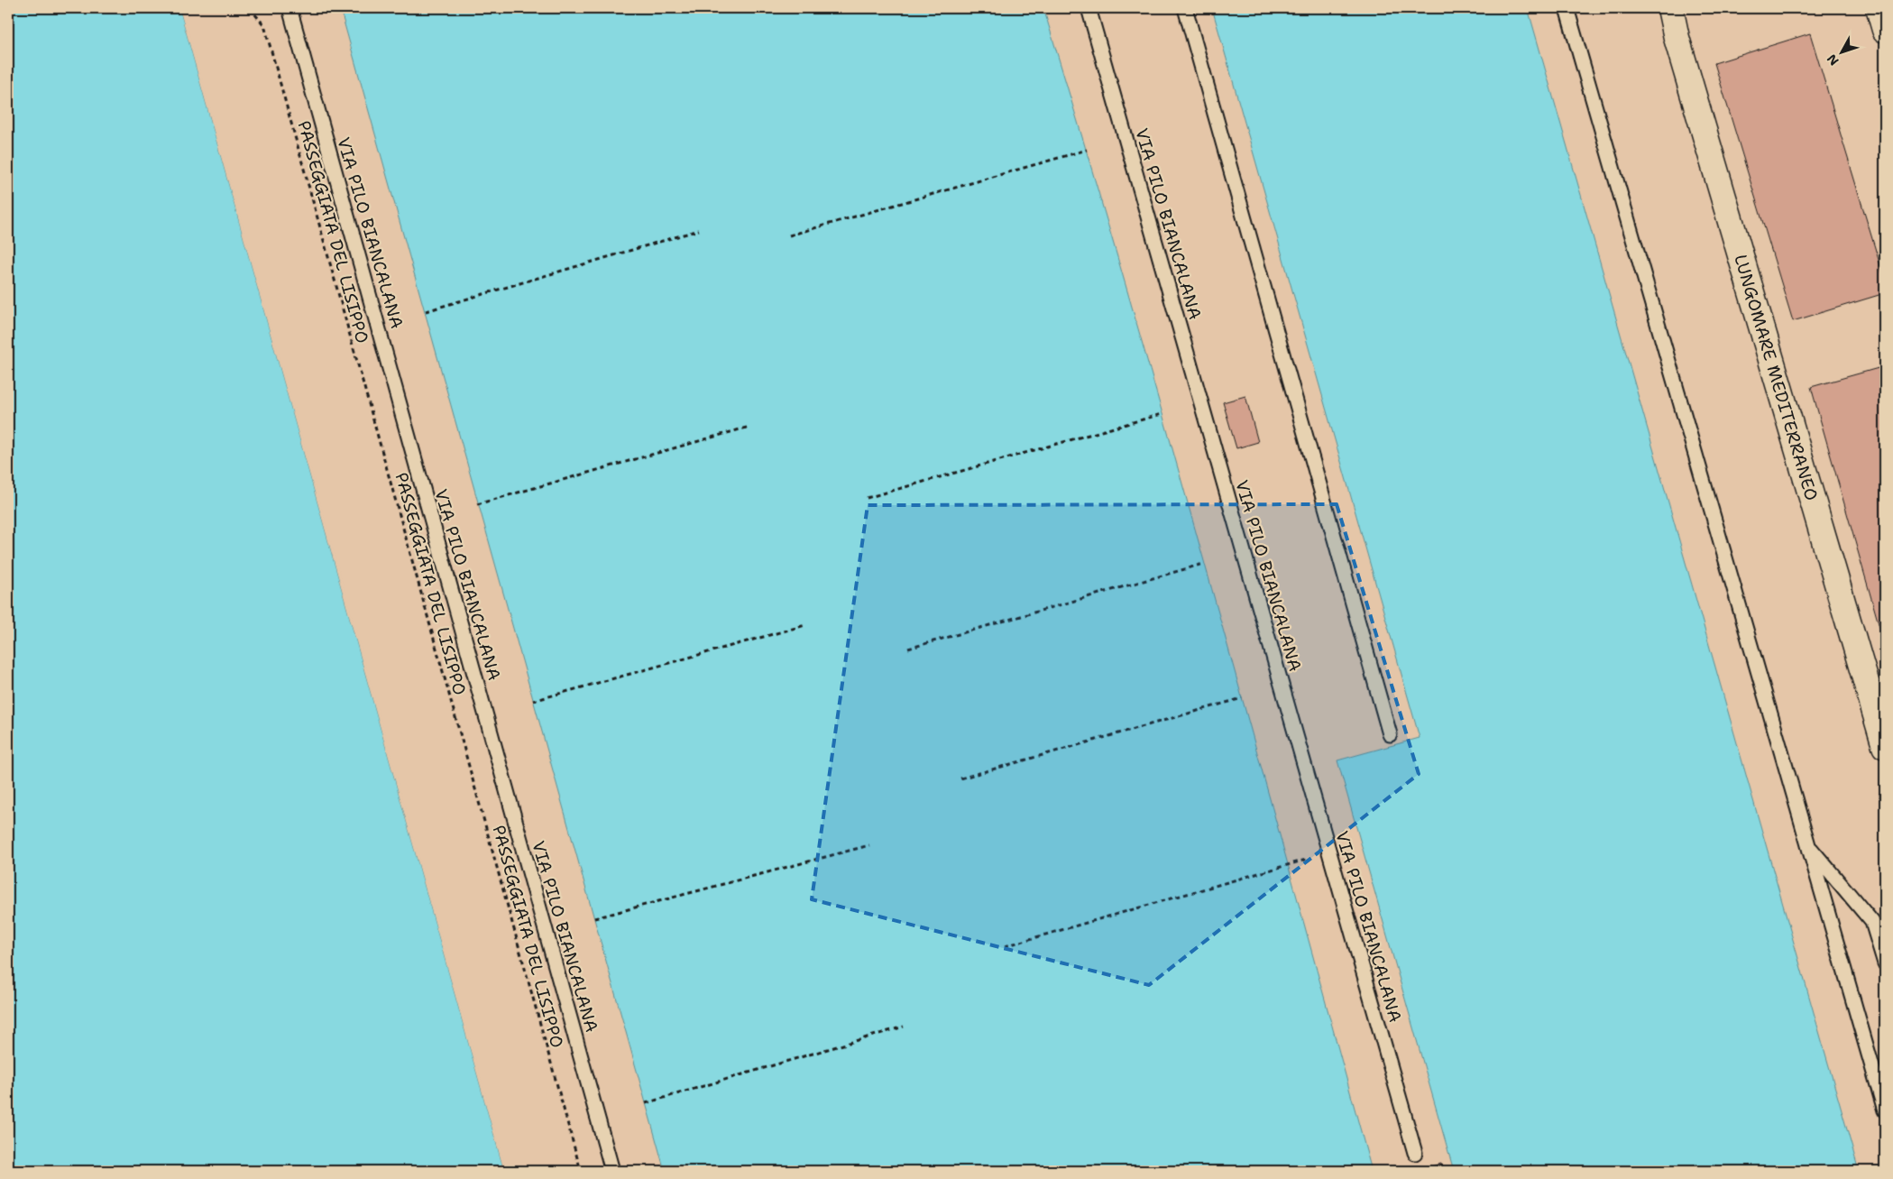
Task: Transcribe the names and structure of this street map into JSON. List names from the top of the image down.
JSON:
{
  "streets": {
    "street": ["LUNGOMARE MEDITERRANEO"],
    "lane": ["VIA PILO BIANCALANA"],
    "path": ["PASSEGGIATA DEL LISIPPO"]
  },
  "north": "bottom left"
}
